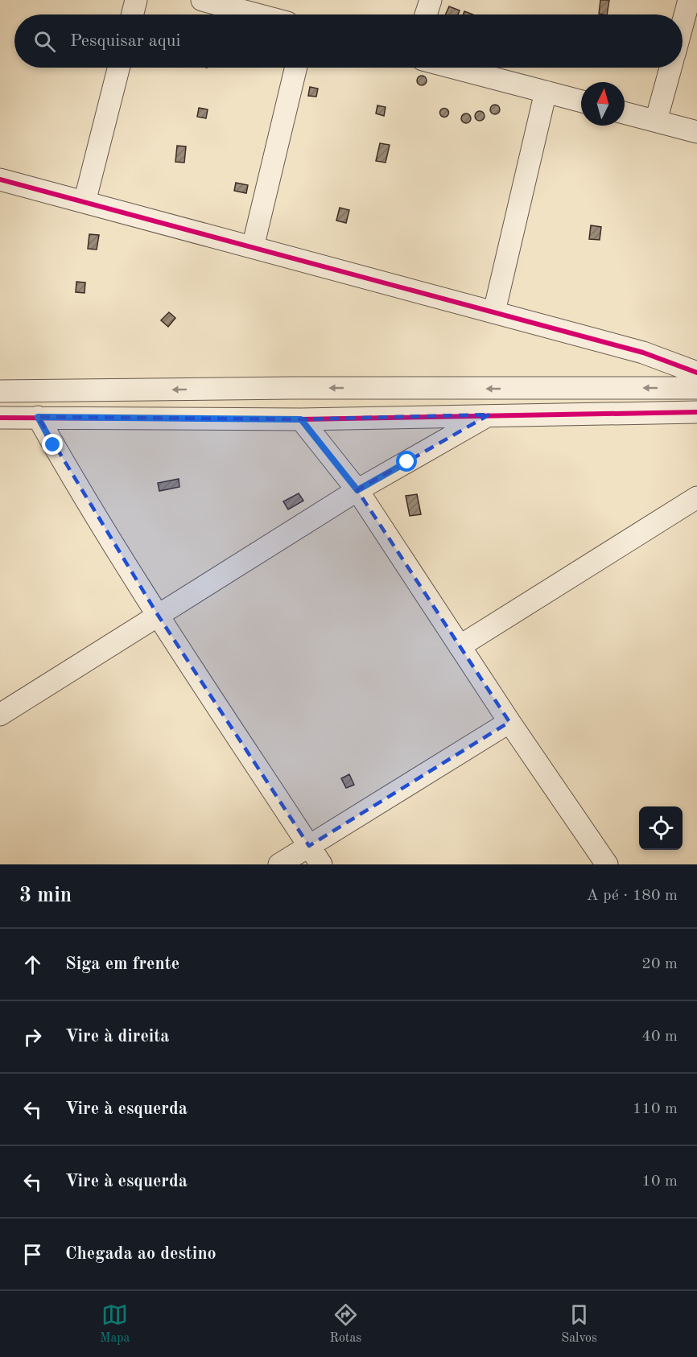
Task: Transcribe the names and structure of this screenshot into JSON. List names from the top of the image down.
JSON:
{
  "north": "top",
  "page": {
    "search": "Pesquisar aqui",
    "heading": ["3 min", "A pé · 180 m"],
    "list": [
      ["Siga em frente", "20 m"],
      ["Vire à direita", "40 m"],
      ["Vire à esquerda", "110 m"],
      ["Vire à esquerda", "10 m"],
      "Chegada ao destino"
    ],
    "nav": ["Mapa", "Rotas", "Salvos"]
  }
}
